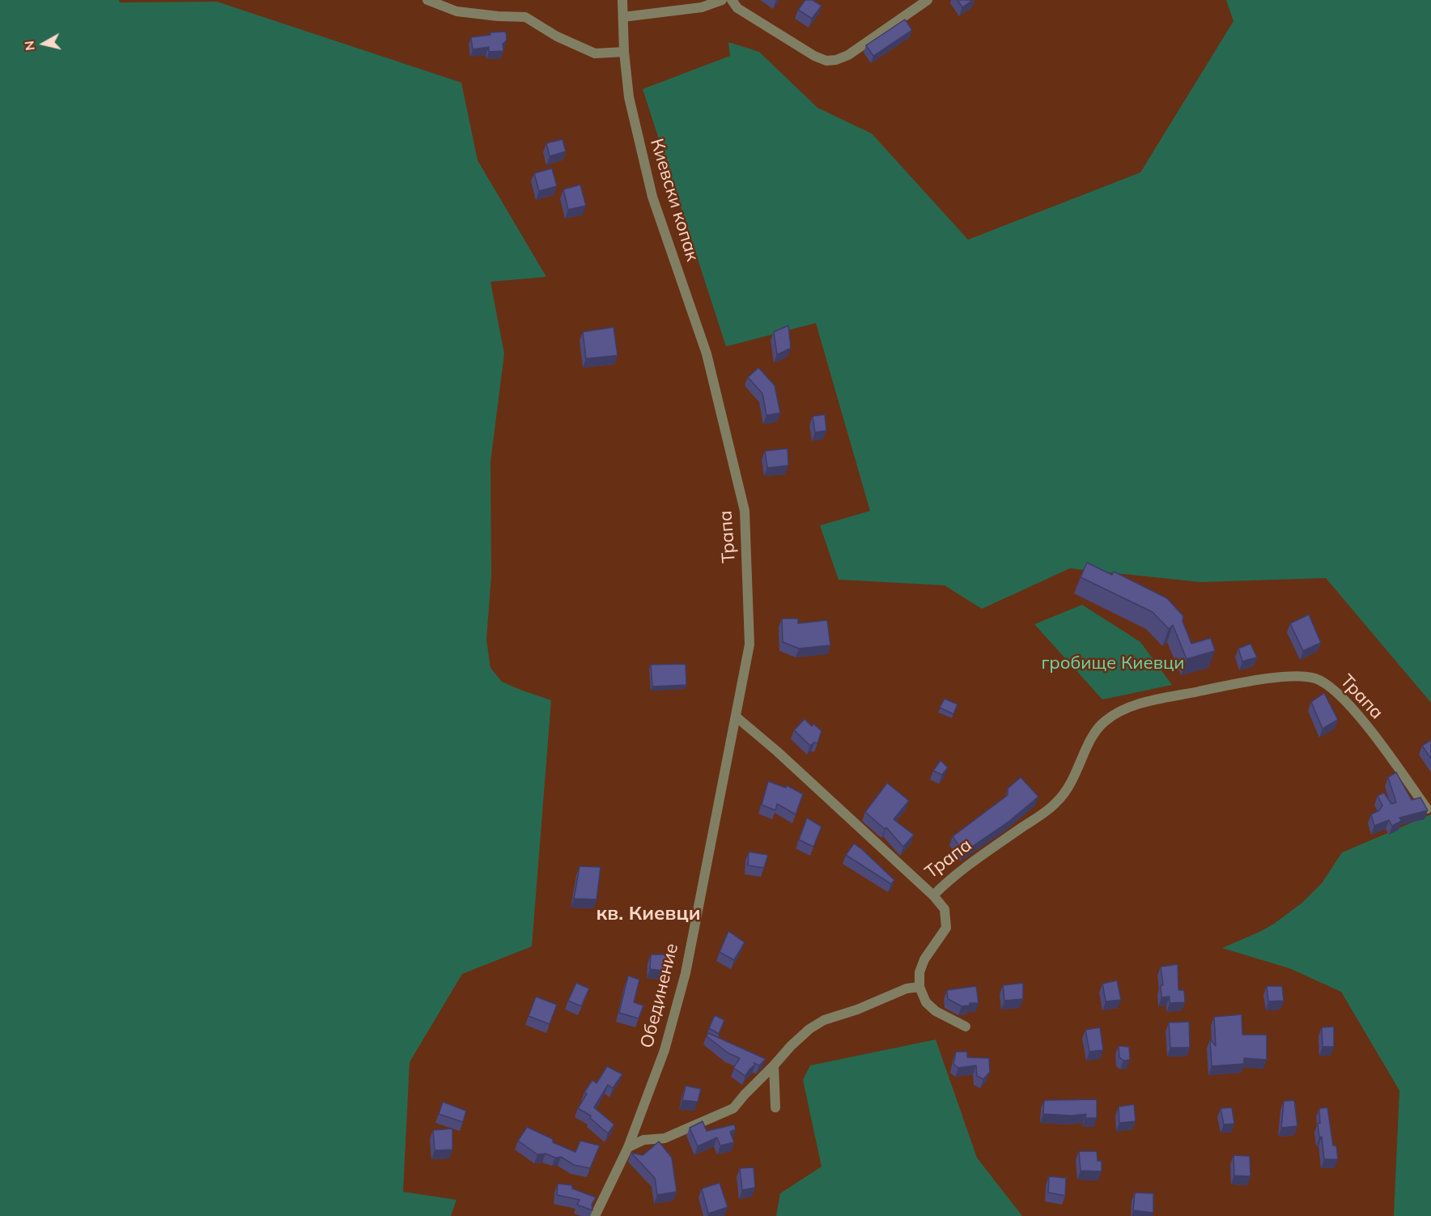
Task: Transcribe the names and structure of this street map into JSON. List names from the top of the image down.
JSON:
{
  "streets": {
    "street": ["Киевски копак", "Трапа", "Обединение"]
  },
  "crossings": [
    ["Киевски копак", "Трапа"],
    ["Трапа", "Обединение"]
  ],
  "districts": ["кв. Киевци"],
  "parks": ["гробище Киевци"],
  "north": "left"
}
